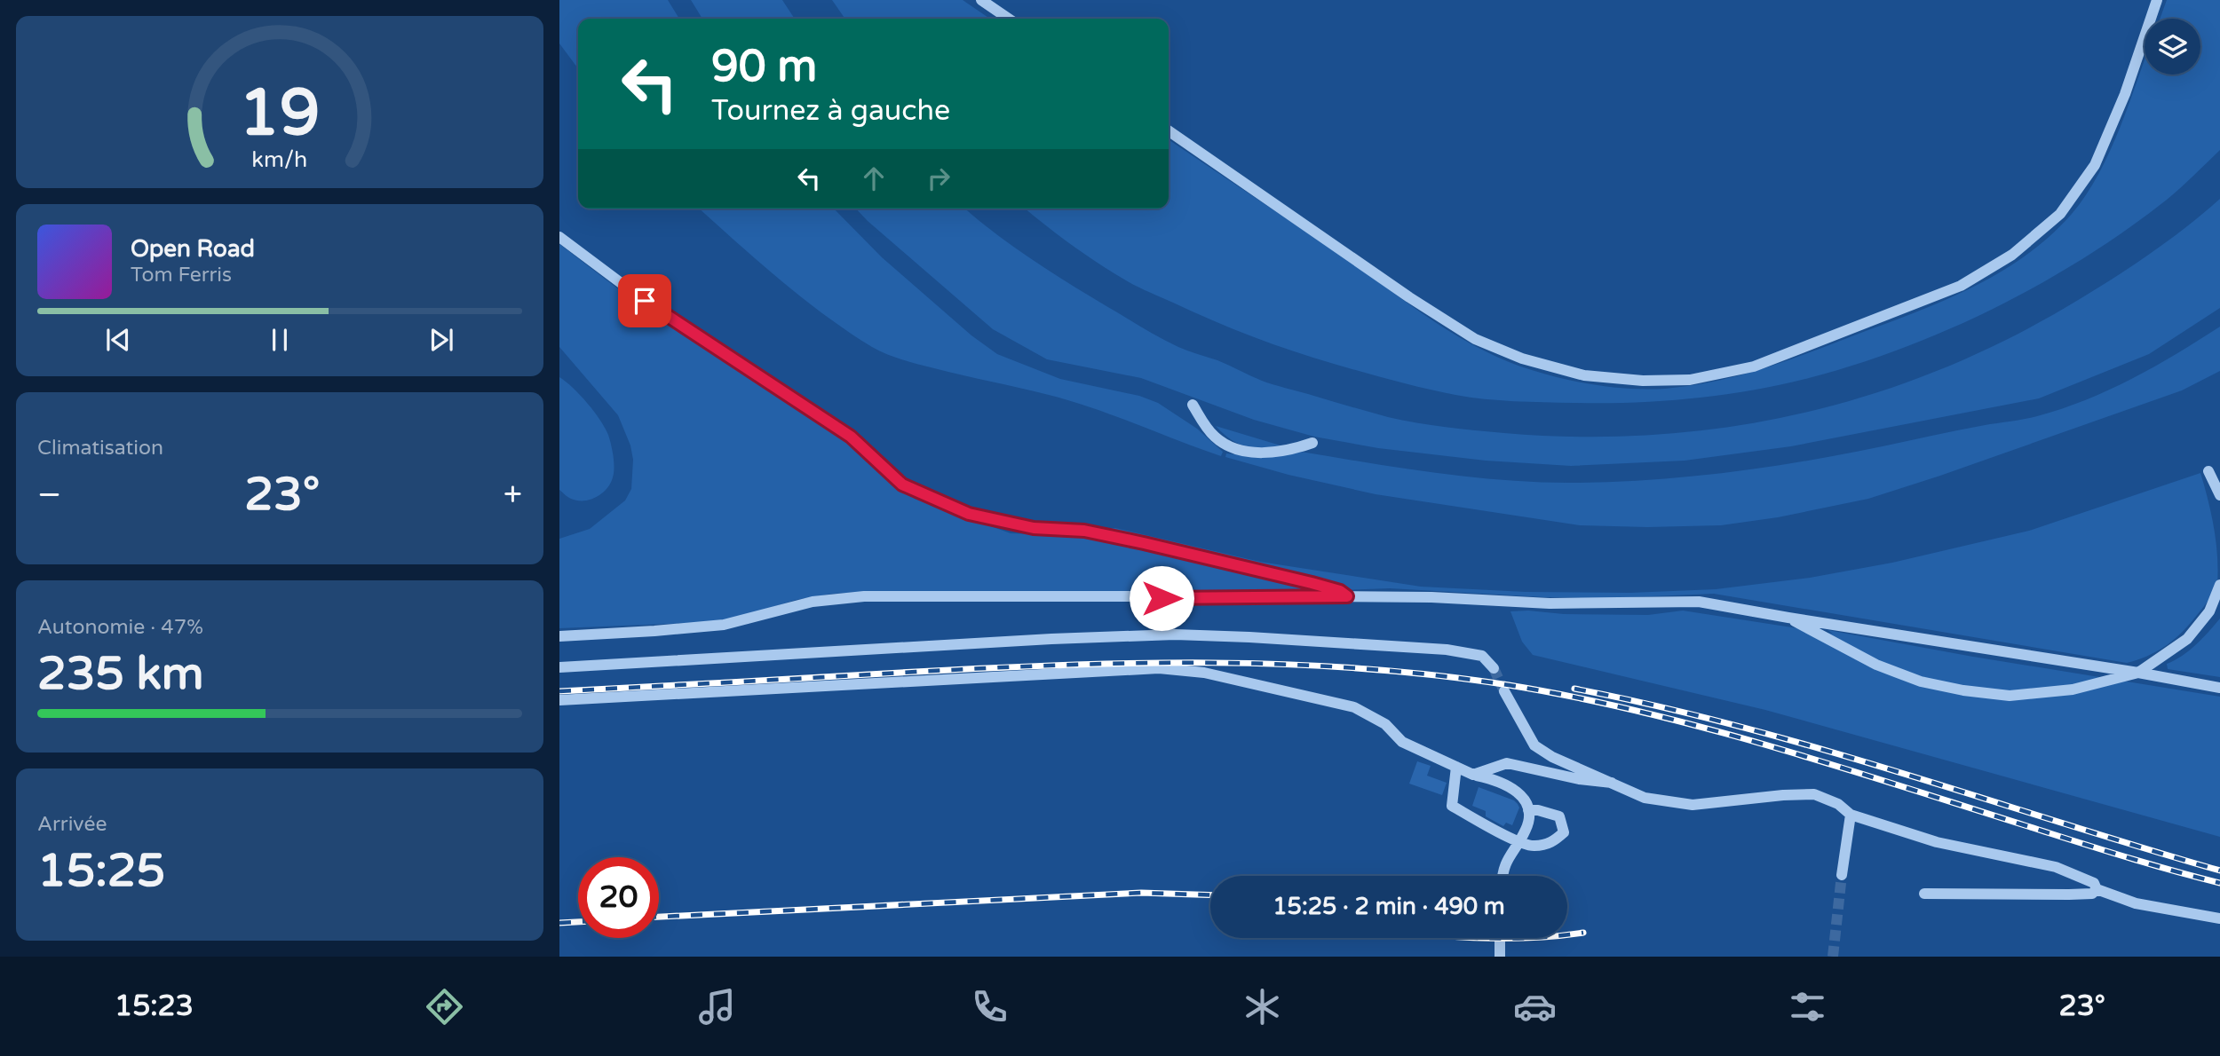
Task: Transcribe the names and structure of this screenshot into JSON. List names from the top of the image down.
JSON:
{
  "page": {
    "turn": ["90 m", "Tournez à gauche"],
    "song": ["Open Road", "Tom Ferris"],
    "tile": [
      "Climatisation",
      ["Autonomie · 47%", "235 km"],
      ["Arrivée", "15:25"]
    ],
    "heat": ["−", "23°", "+"],
    "limit": "20",
    "trip": "15:25 · 2 min · 490 m",
    "tabs": ["15:23", "23°"],
    "gauge": ["19", "km/h"]
  }
}
